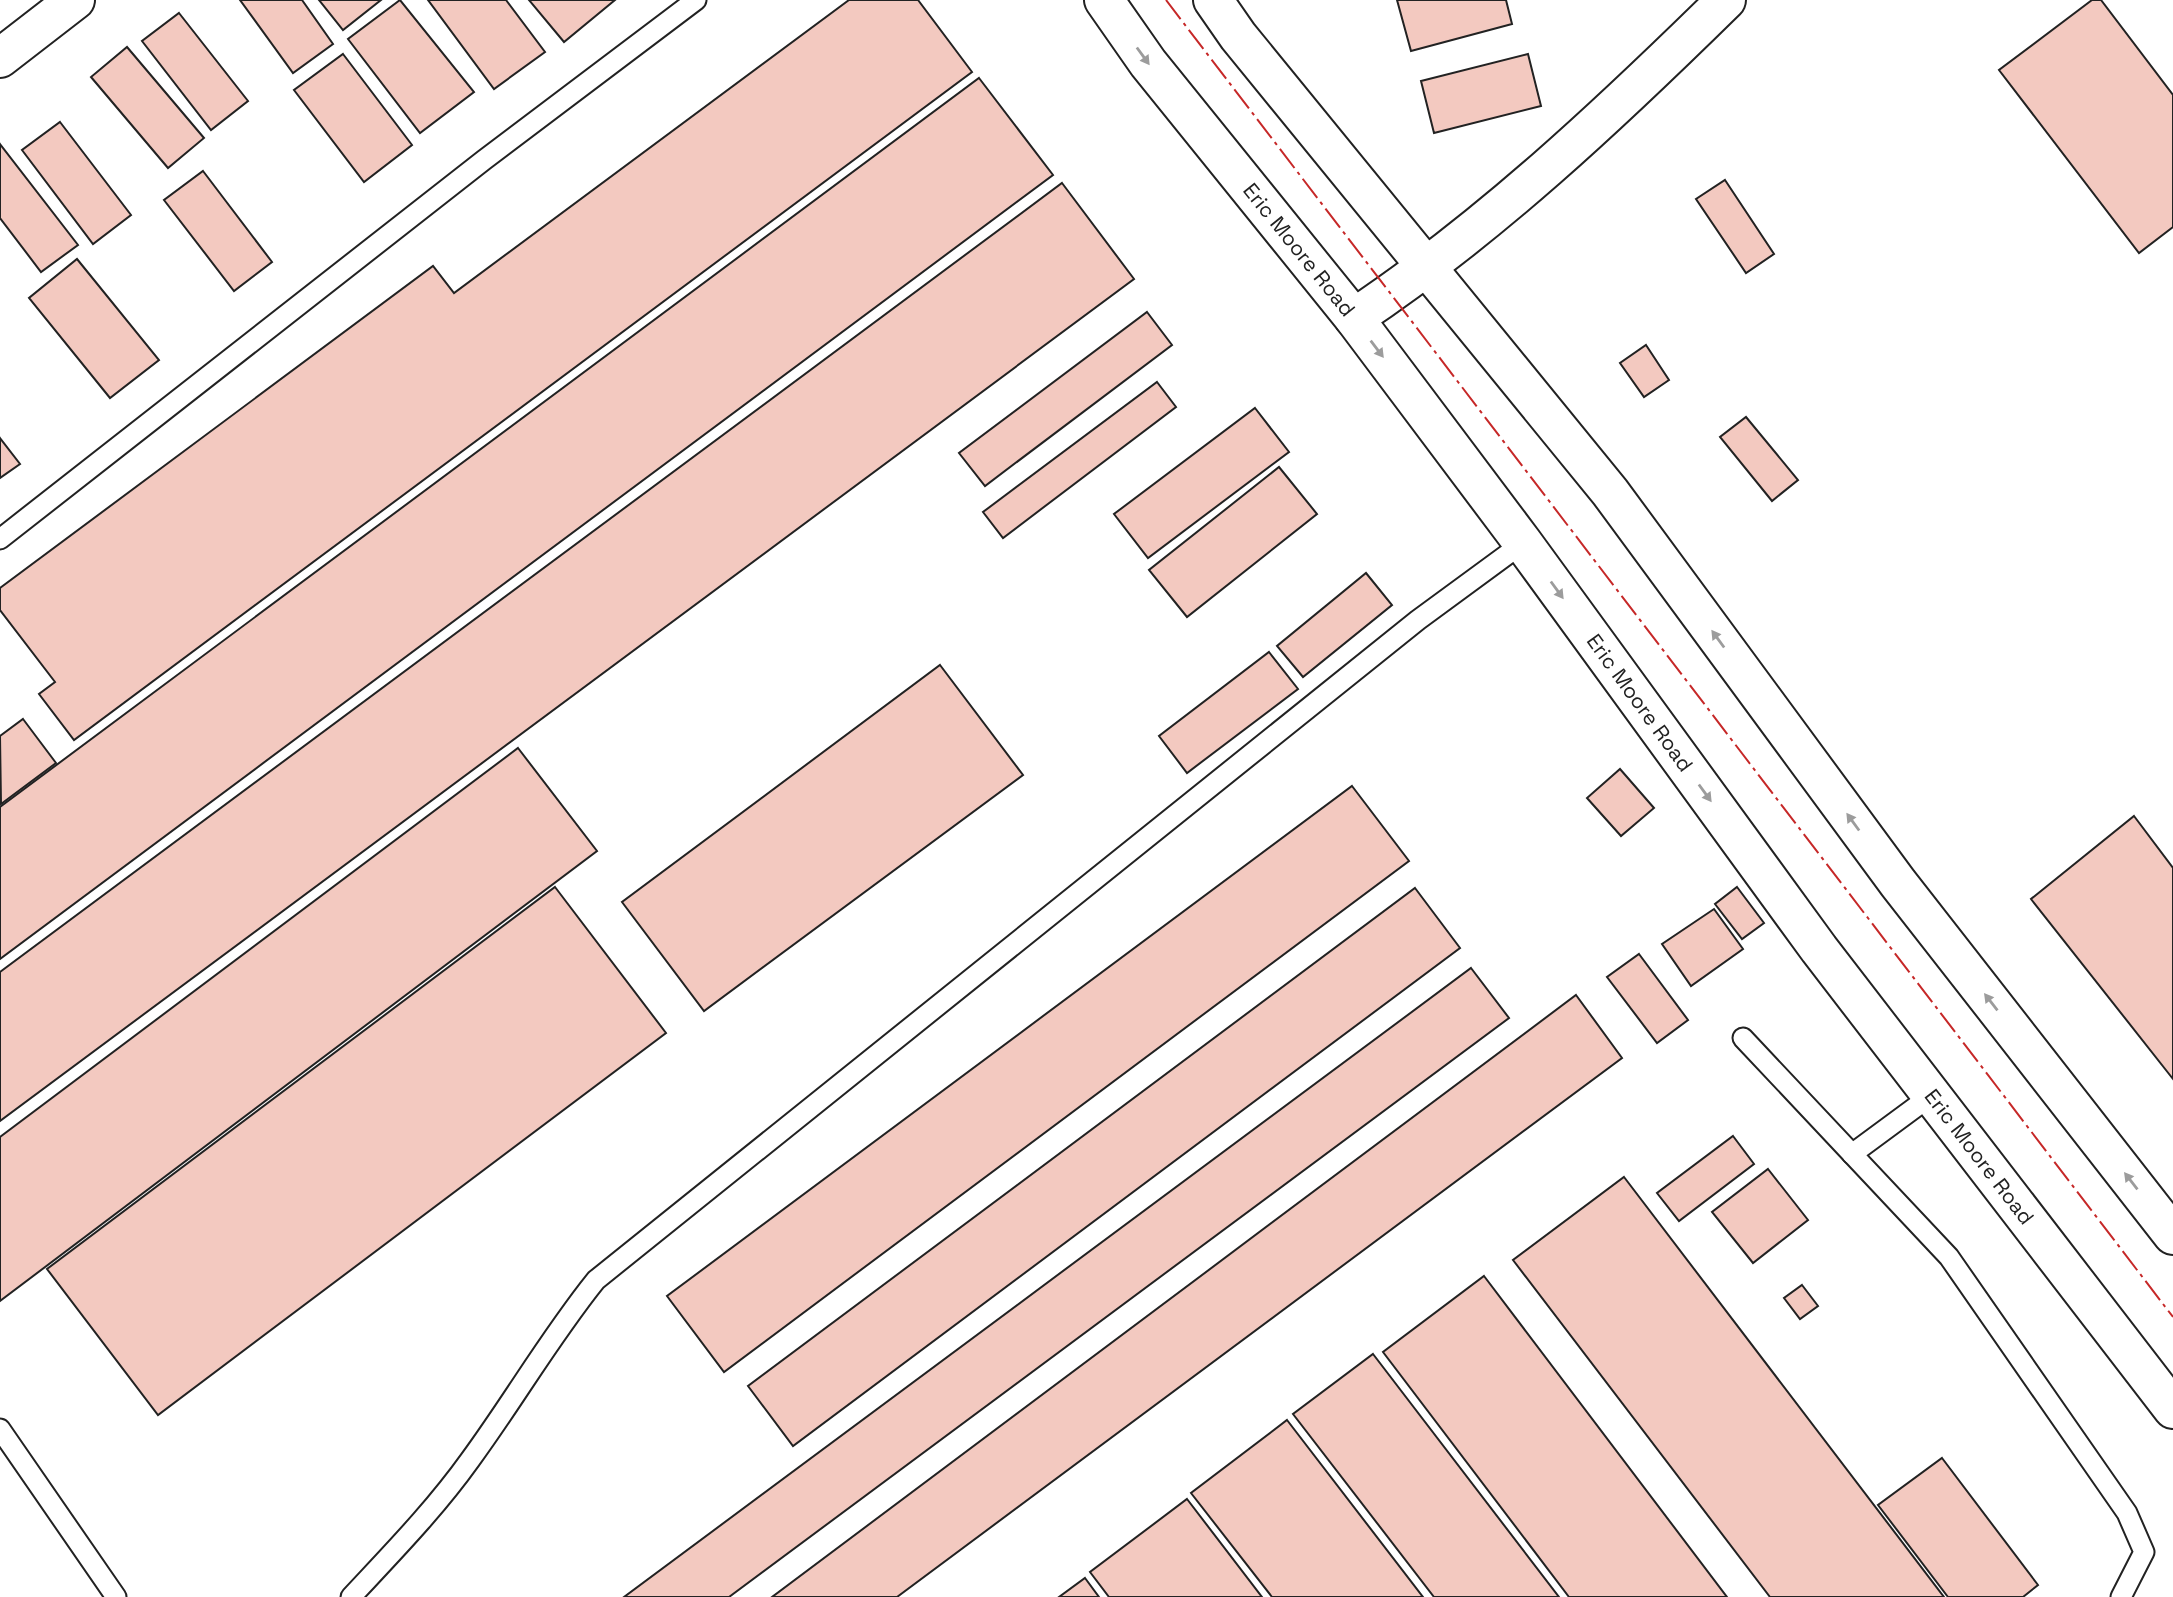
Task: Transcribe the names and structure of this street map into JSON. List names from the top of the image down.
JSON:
{
  "streets": {
    "street": ["Eric Moore Road"]
  }
}
